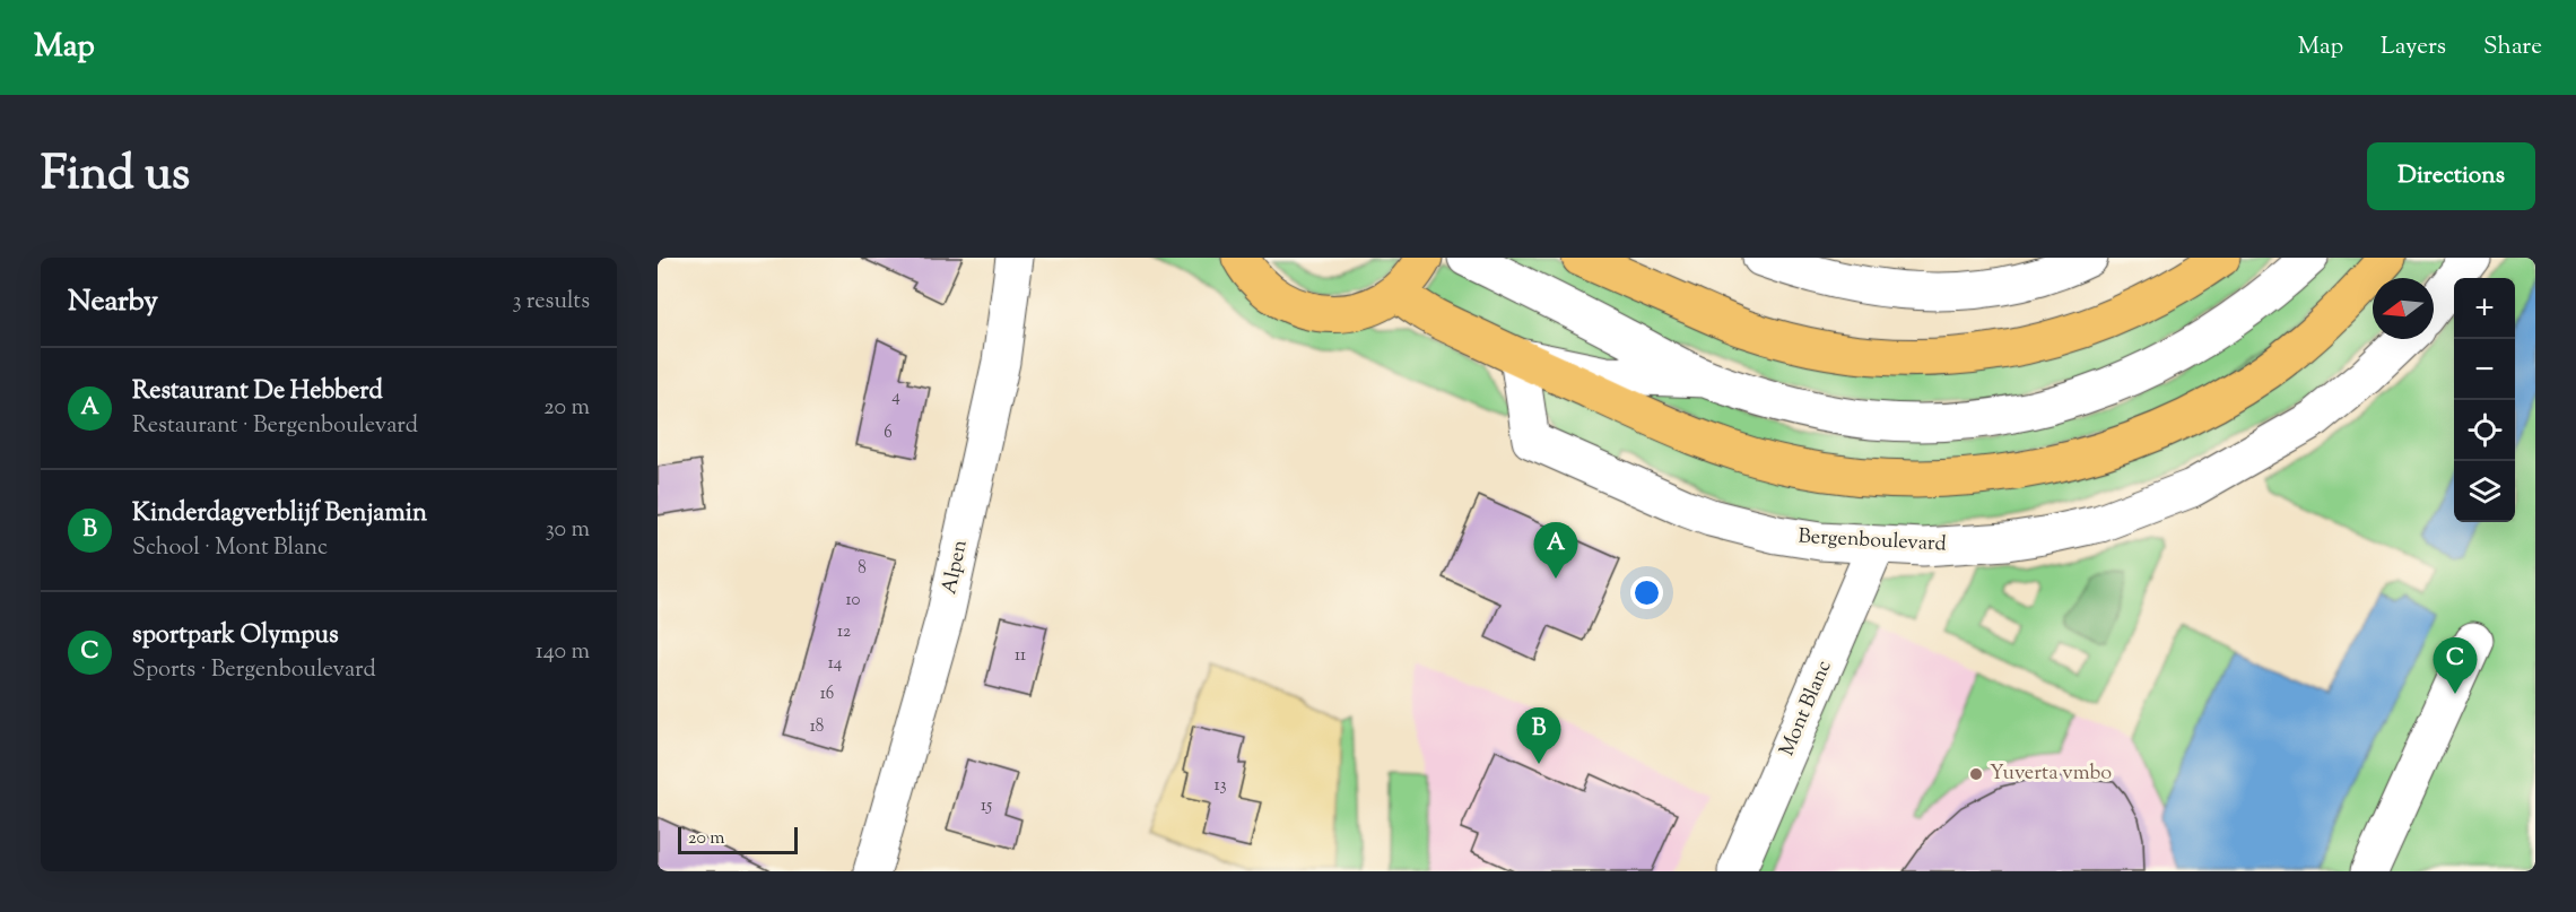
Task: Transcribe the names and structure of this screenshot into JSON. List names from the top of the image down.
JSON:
{
  "streets": {
    "street": ["Bergenboulevard", "Alpen", "Mont Blanc"]
  },
  "crossings": [
    ["Bergenboulevard", "Mont Blanc"]
  ],
  "places": ["Yuverta vmbo"],
  "house_numbers": [
    "4",
    "6",
    "8",
    "10",
    "12",
    "11",
    "14",
    "16",
    "18",
    "13",
    "15"
  ],
  "scale_bar": "20 m",
  "north": "left",
  "page": {
    "header": "Map",
    "nav": ["Map", "Layers", "Share"],
    "title": "Find us",
    "buttons": "Directions",
    "heading": ["Nearby", "3 results"],
    "map_buttons": ["+", "−"],
    "list": [
      {
        "mark": "A",
        "name": "Restaurant De Hebberd",
        "note": "Restaurant · Bergenboulevard",
        "value": "20 m"
      },
      {
        "mark": "B",
        "name": "Kinderdagverblijf Benjamin",
        "note": "School · Mont Blanc",
        "value": "30 m"
      },
      {
        "mark": "C",
        "name": "sportpark Olympus",
        "note": "Sports · Bergenboulevard",
        "value": "140 m"
      }
    ],
    "pins": ["A", "C", "B"],
    "scale": "20 m"
  }
}
